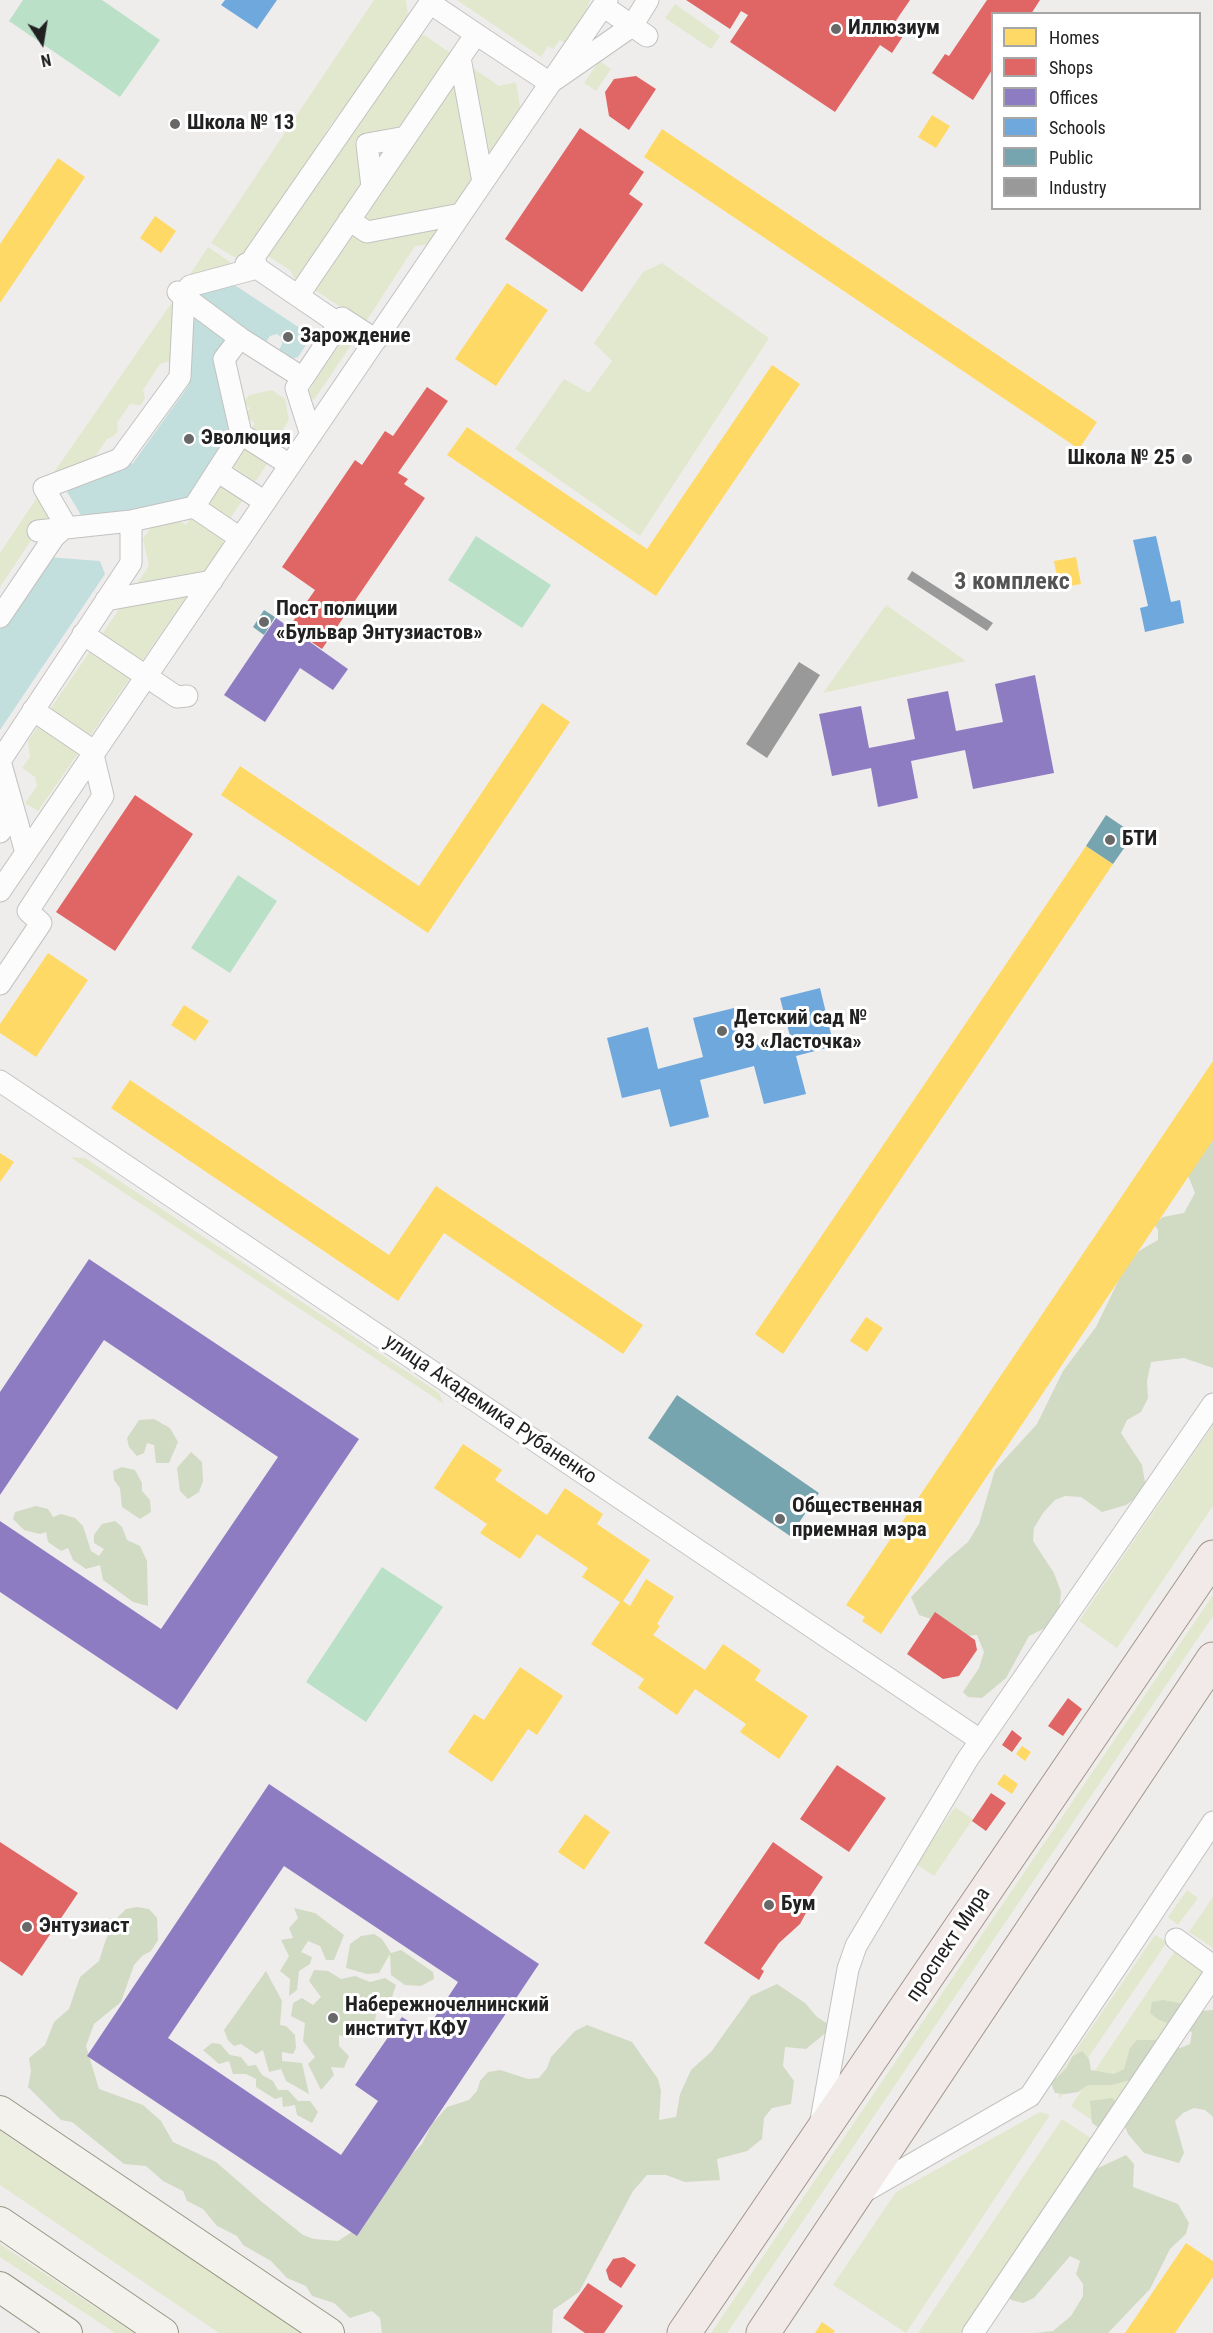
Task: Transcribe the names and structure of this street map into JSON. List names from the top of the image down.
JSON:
{
  "streets": {
    "main road": ["проспект Мира"],
    "street": ["улица Академика Рубаненко"]
  },
  "districts": ["3 комплекс"],
  "places": [
    "Иллюзиум",
    "Школа № 13",
    "Зарождение",
    "Эволюция",
    "Школа № 25",
    "Пост полиции «Бульвар Энтузиастов»",
    "БТИ",
    "Детский сад № 93 «Ласточка»",
    "Общественная приемная мэра",
    "Бум",
    "Энтузиаст",
    "Набережночелнинский институт КФУ"
  ],
  "legend": [
    "Homes",
    "Shops",
    "Offices",
    "Schools",
    "Public",
    "Industry"
  ],
  "north": "bottom"
}
